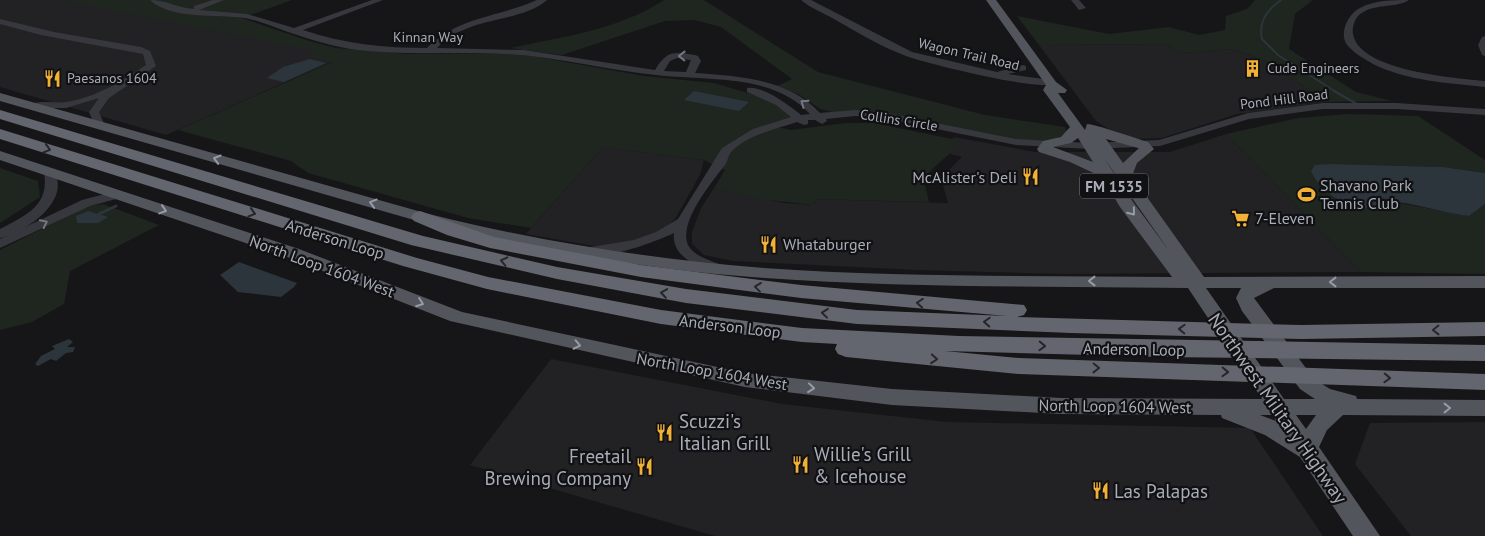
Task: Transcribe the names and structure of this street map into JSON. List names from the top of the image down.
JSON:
{
  "streets": {
    "highway": ["Anderson Loop"],
    "main road": ["FM 1535", "North Loop 1604 West", "Northwest Military Highway"],
    "street": [
      "Kinnan Way",
      "Wagon Trail Road",
      "Pond Hill Road",
      "Collins Circle"
    ]
  },
  "crossings": [
    ["Kinnan Way", "Collins Circle"],
    ["Wagon Trail Road", "Northwest Military Highway"],
    ["Pond Hill Road", "Collins Circle"],
    ["Pond Hill Road", "Northwest Military Highway"],
    ["Collins Circle", "Northwest Military Highway"],
    ["North Loop 1604 West", "Northwest Military Highway"]
  ],
  "places": {
    "building": ["Cude Engineers"],
    "restaurant": [
      "Paesanos 1604",
      "McAlister's Deli",
      "Whataburger",
      "Scuzzi's Italian Grill",
      "Willie's Grill & Icehouse",
      "Freetail Brewing Company",
      "Las Palapas"
    ],
    "sports": ["Shavano Park Tennis Club"],
    "supermarket": ["7-Eleven"]
  }
}
